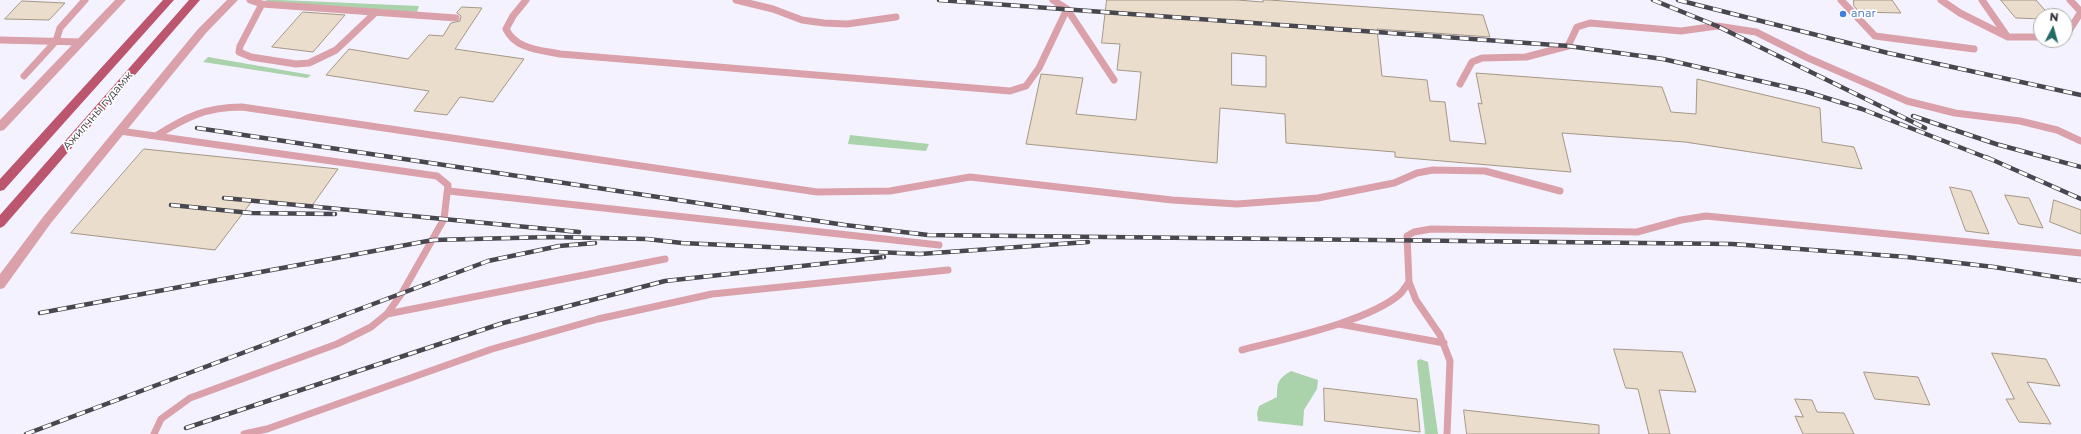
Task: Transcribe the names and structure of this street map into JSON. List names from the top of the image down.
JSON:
{
  "streets": {
    "main road": ["Ажилчны гудамж"]
  },
  "places": ["anar"],
  "north": "top"
}
